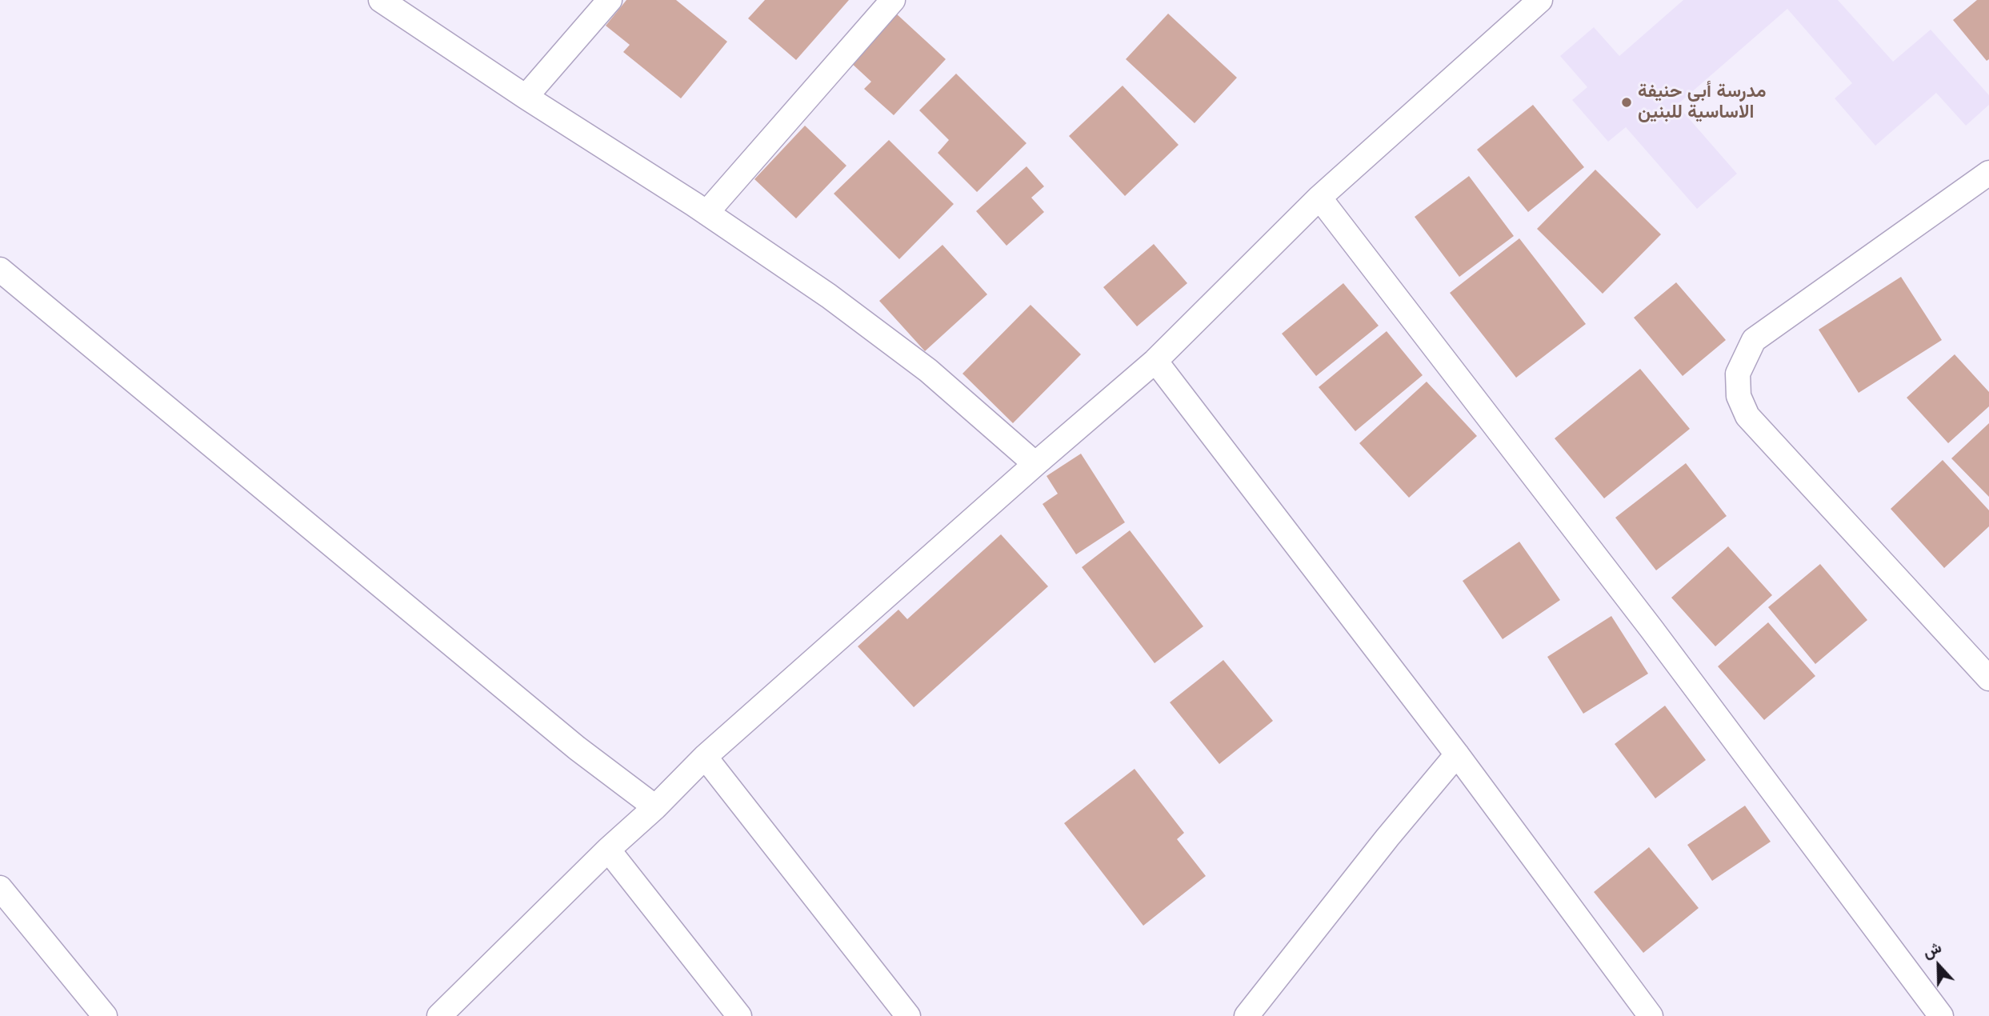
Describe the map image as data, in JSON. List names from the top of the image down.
{
  "places": ["مدرسة أبي حنيفة الاساسية للبنين"],
  "north": "top"
}
